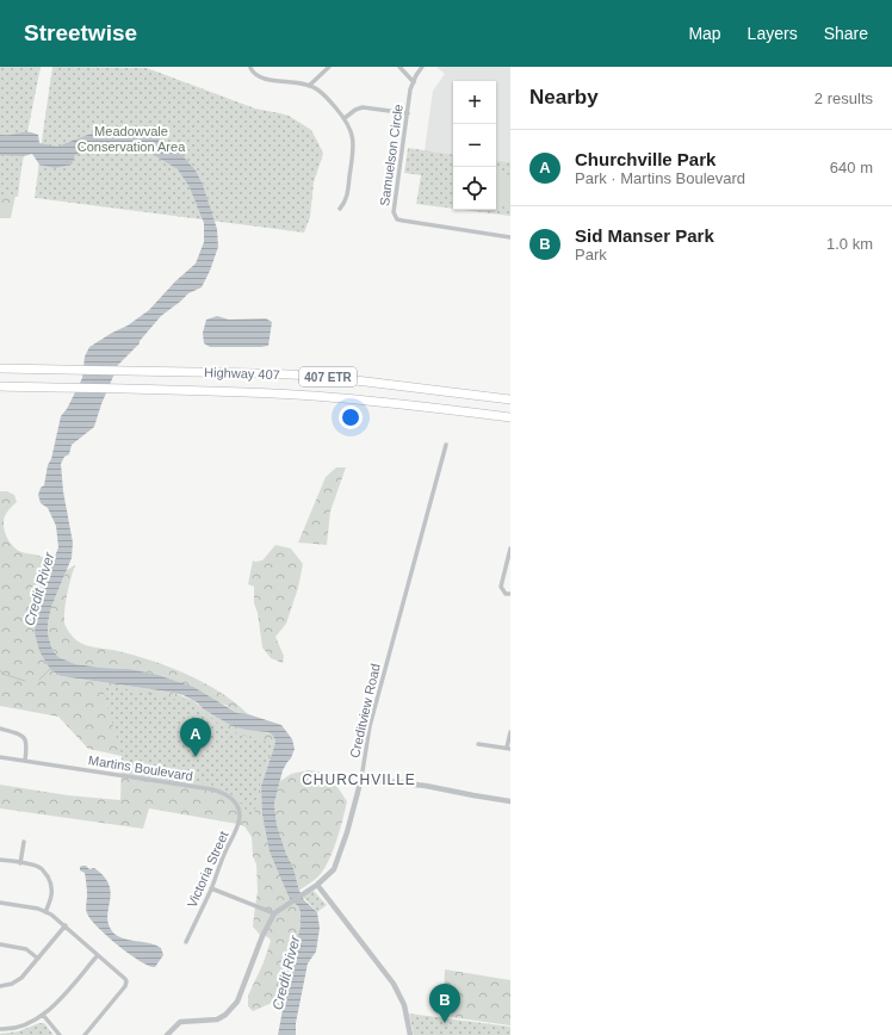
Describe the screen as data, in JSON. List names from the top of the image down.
{
  "streets": {
    "highway": ["Highway 407", "407 ETR"],
    "street": [
      "Samuelson Circle",
      "Creditview Road",
      "Martins Boulevard",
      "Victoria Street"
    ]
  },
  "crossings": [
    ["Martins Boulevard", "Victoria Street"]
  ],
  "districts": ["CHURCHVILLE"],
  "water": ["Credit River"],
  "parks": ["Meadowvale Conservation Area"],
  "page": {
    "header": "Streetwise",
    "nav": ["Map", "Layers", "Share"],
    "heading": ["Nearby", "2 results"],
    "map_buttons": ["+", "−"],
    "list": [
      {
        "mark": "A",
        "name": "Churchville Park",
        "note": "Park · Martins Boulevard",
        "value": "640 m"
      },
      {
        "mark": "B",
        "name": "Sid Manser Park",
        "note": "Park",
        "value": "1.0 km"
      }
    ],
    "pins": ["A", "B"]
  }
}
